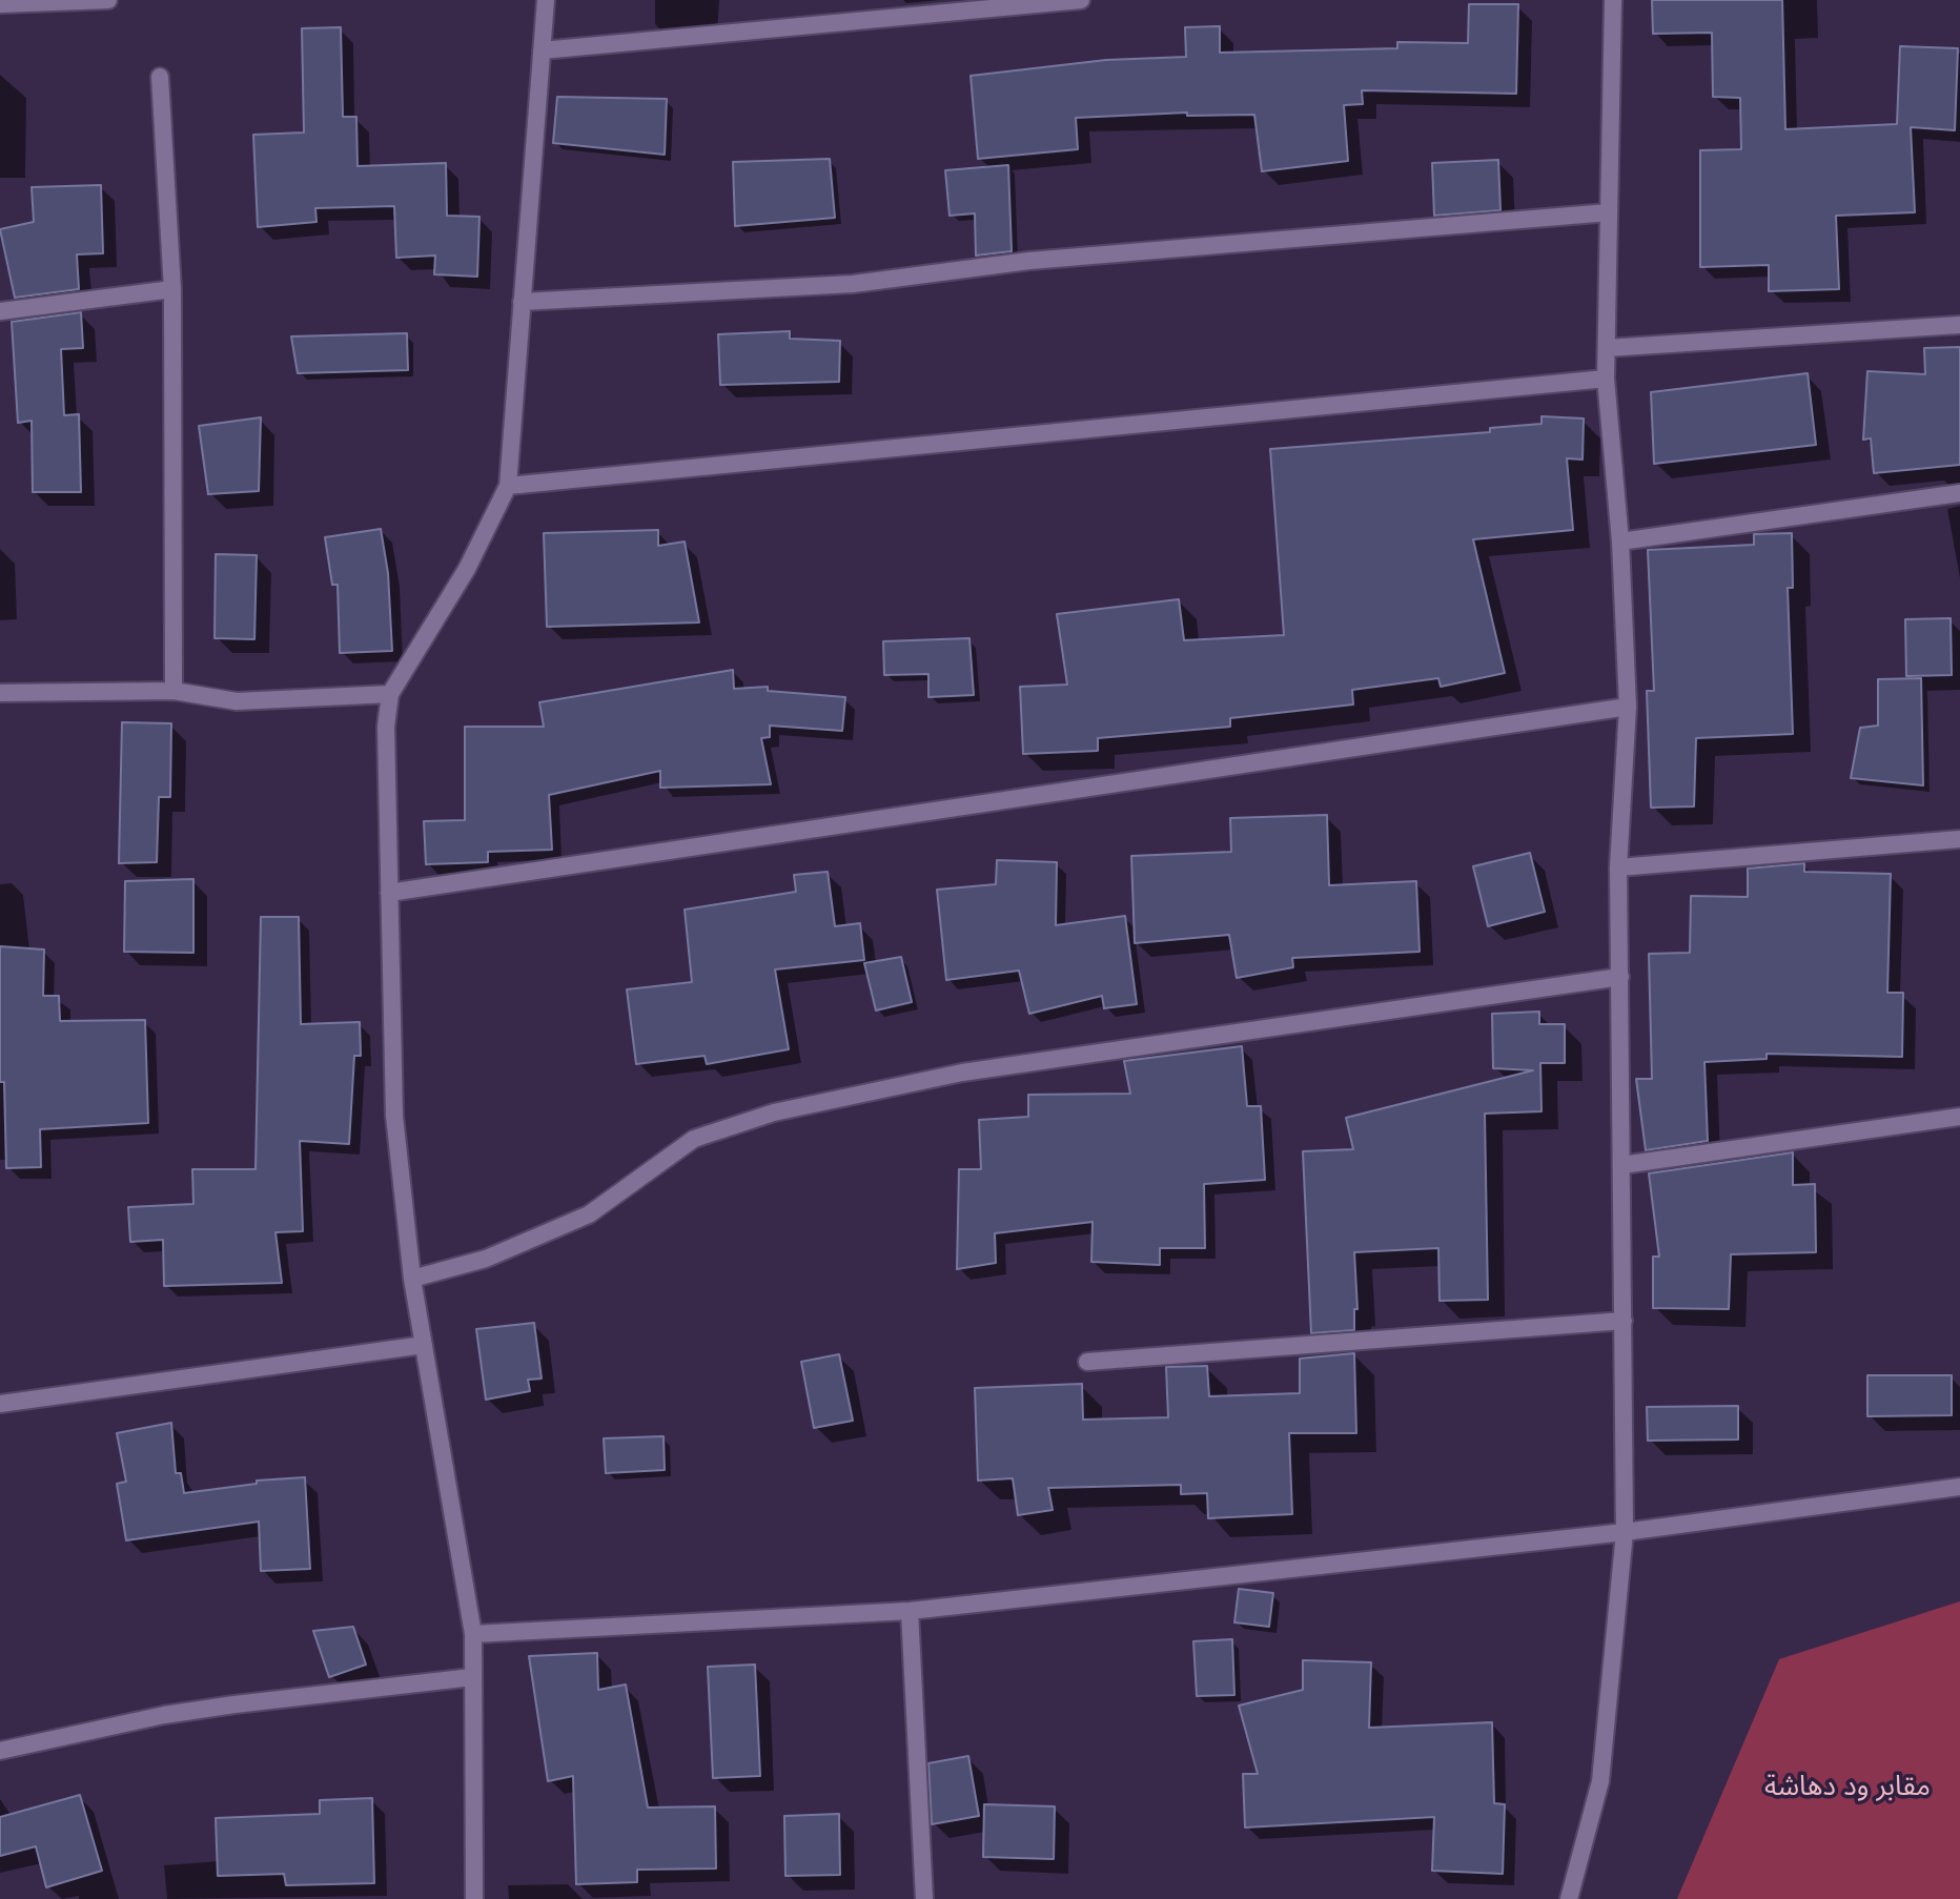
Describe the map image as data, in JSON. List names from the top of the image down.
{
  "parks": ["مقابر ود دهاشة"]
}
